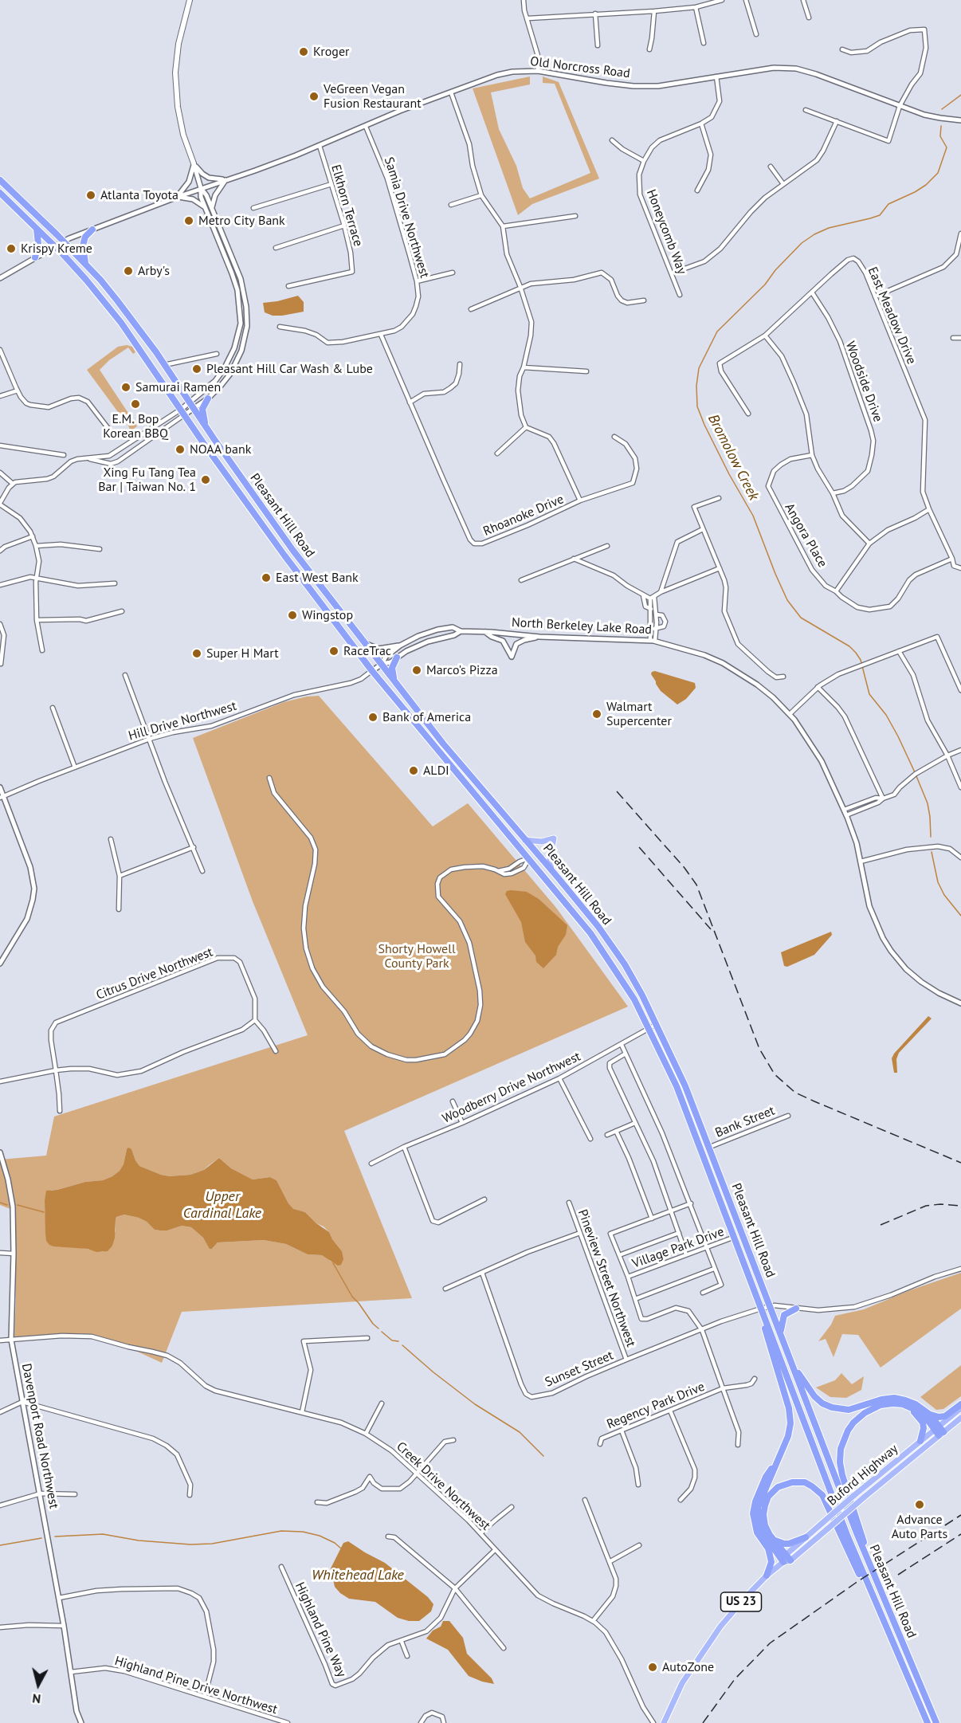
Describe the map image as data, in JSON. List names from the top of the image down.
{
  "streets": {
    "highway": ["Pleasant Hill Road"],
    "main road": ["Buford Highway", "US 23"],
    "street": [
      "Old Norcross Road",
      "Elkhorn Terrace",
      "Samia Drive Northwest",
      "Honeycomb Way",
      "East Meadow Drive",
      "Woodside Drive",
      "Rhoanoke Drive",
      "Angora Place",
      "North Berkeley Lake Road",
      "Hill Drive Northwest",
      "Citrus Drive Northwest",
      "Woodberry Drive Northwest",
      "Bank Street",
      "Village Park Drive",
      "Pineview Street Northwest",
      "Sunset Street",
      "Regency Park Drive",
      "Davenport Road Northwest",
      "Creek Drive Northwest",
      "Highland Pine Way",
      "Highland Pine Drive Northwest"
    ]
  },
  "crossings": [
    ["Old Norcross Road", "Elkhorn Terrace"],
    ["Old Norcross Road", "Samia Drive Northwest"],
    ["Samia Drive Northwest", "Rhoanoke Drive"],
    ["East Meadow Drive", "Woodside Drive"],
    ["East Meadow Drive", "Angora Place"],
    ["Pleasant Hill Road", "North Berkeley Lake Road"],
    ["Pleasant Hill Road", "Hill Drive Northwest"],
    ["Pleasant Hill Road", "Woodberry Drive Northwest"],
    ["Pleasant Hill Road", "Bank Street"],
    ["Pleasant Hill Road", "Village Park Drive"],
    ["Pleasant Hill Road", "Sunset Street"],
    ["North Berkeley Lake Road", "Hill Drive Northwest"],
    ["Pineview Street Northwest", "Sunset Street"],
    ["Sunset Street", "Regency Park Drive"],
    ["Davenport Road Northwest", "Creek Drive Northwest"],
    ["Davenport Road Northwest", "Highland Pine Drive Northwest"],
    ["Creek Drive Northwest", "Highland Pine Way"]
  ],
  "water": ["Bromolow Creek", "Upper Cardinal Lake", "Whitehead Lake"],
  "parks": ["Shorty Howell County Park"],
  "places": [
    "Kroger",
    "VeGreen Vegan Fusion Restaurant",
    "Atlanta Toyota",
    "Metro City Bank",
    "Krispy Kreme",
    "Arby's",
    "Pleasant Hill Car Wash & Lube",
    "Samurai Ramen",
    "E.M. Bop Korean BBQ",
    "NOAA bank",
    "Xing Fu Tang Tea Bar | Taiwan No. 1",
    "East West Bank",
    "Wingstop",
    "RaceTrac",
    "Super H Mart",
    "Marco's Pizza",
    "Walmart Supercenter",
    "Bank of America",
    "ALDI",
    "Advance Auto Parts",
    "AutoZone"
  ],
  "north": "bottom"
}
